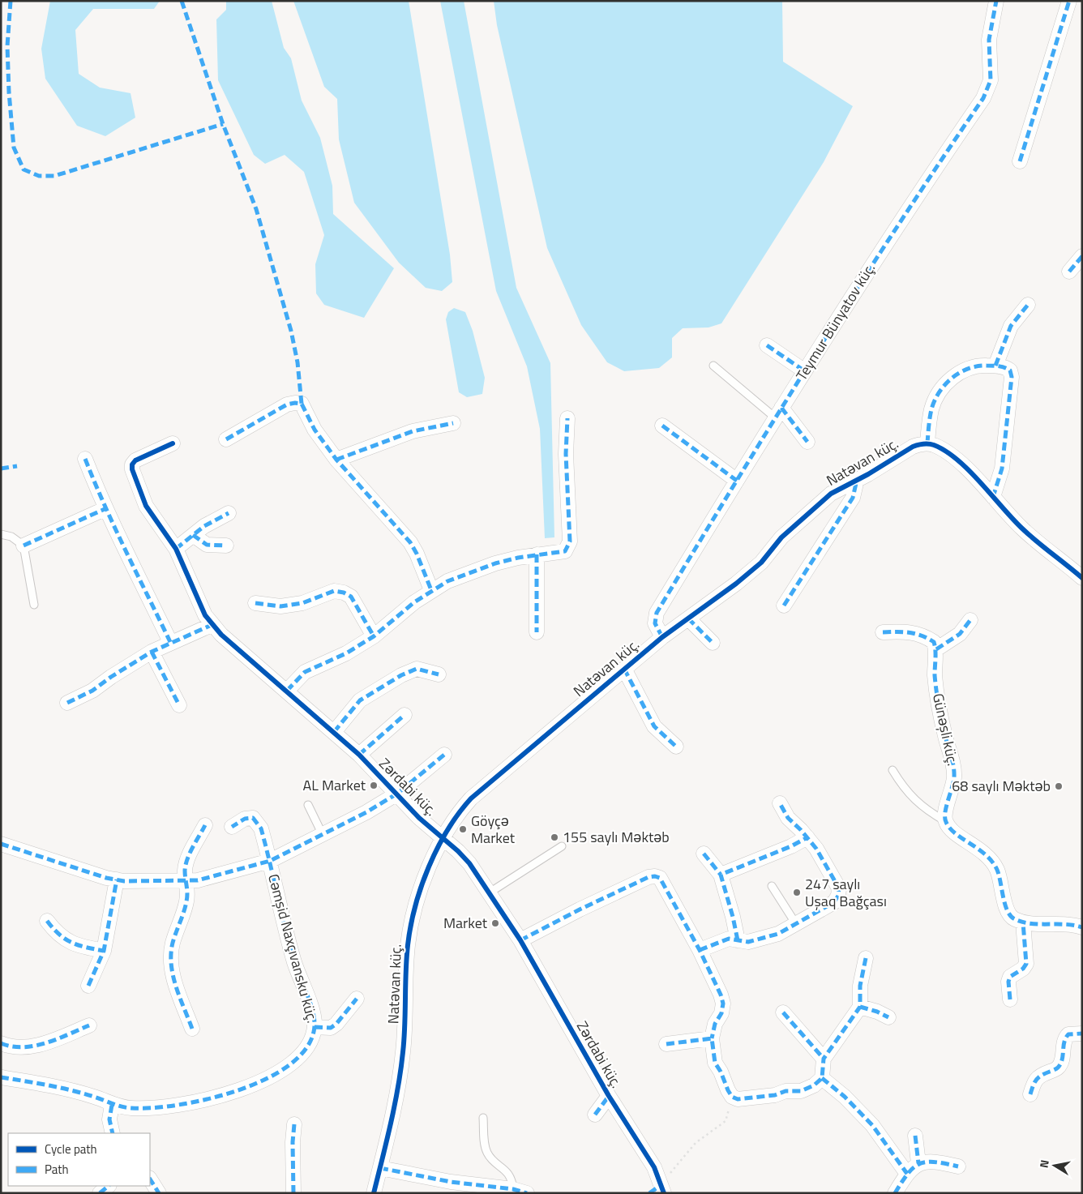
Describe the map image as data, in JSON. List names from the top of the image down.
{
  "streets": {
    "street": [
      "Teymur Bünyatov küç.",
      "Natəvan küç.",
      "Günəşli küç.",
      "Zərdabi küç.",
      "Cəmşid Naxçıvansku küç."
    ]
  },
  "crossings": [
    ["Teymur Bünyatov küç.", "Natəvan küç."],
    ["Natəvan küç.", "Zərdabi küç."]
  ],
  "places": [
    "AL Market",
    "68 saylı Məktəb",
    "Göyçə Market",
    "155 saylı Məktəb",
    "247 saylı Uşaq Bağçası",
    "Market"
  ],
  "legend": ["Cycle path", "Path"],
  "north": "left"
}
